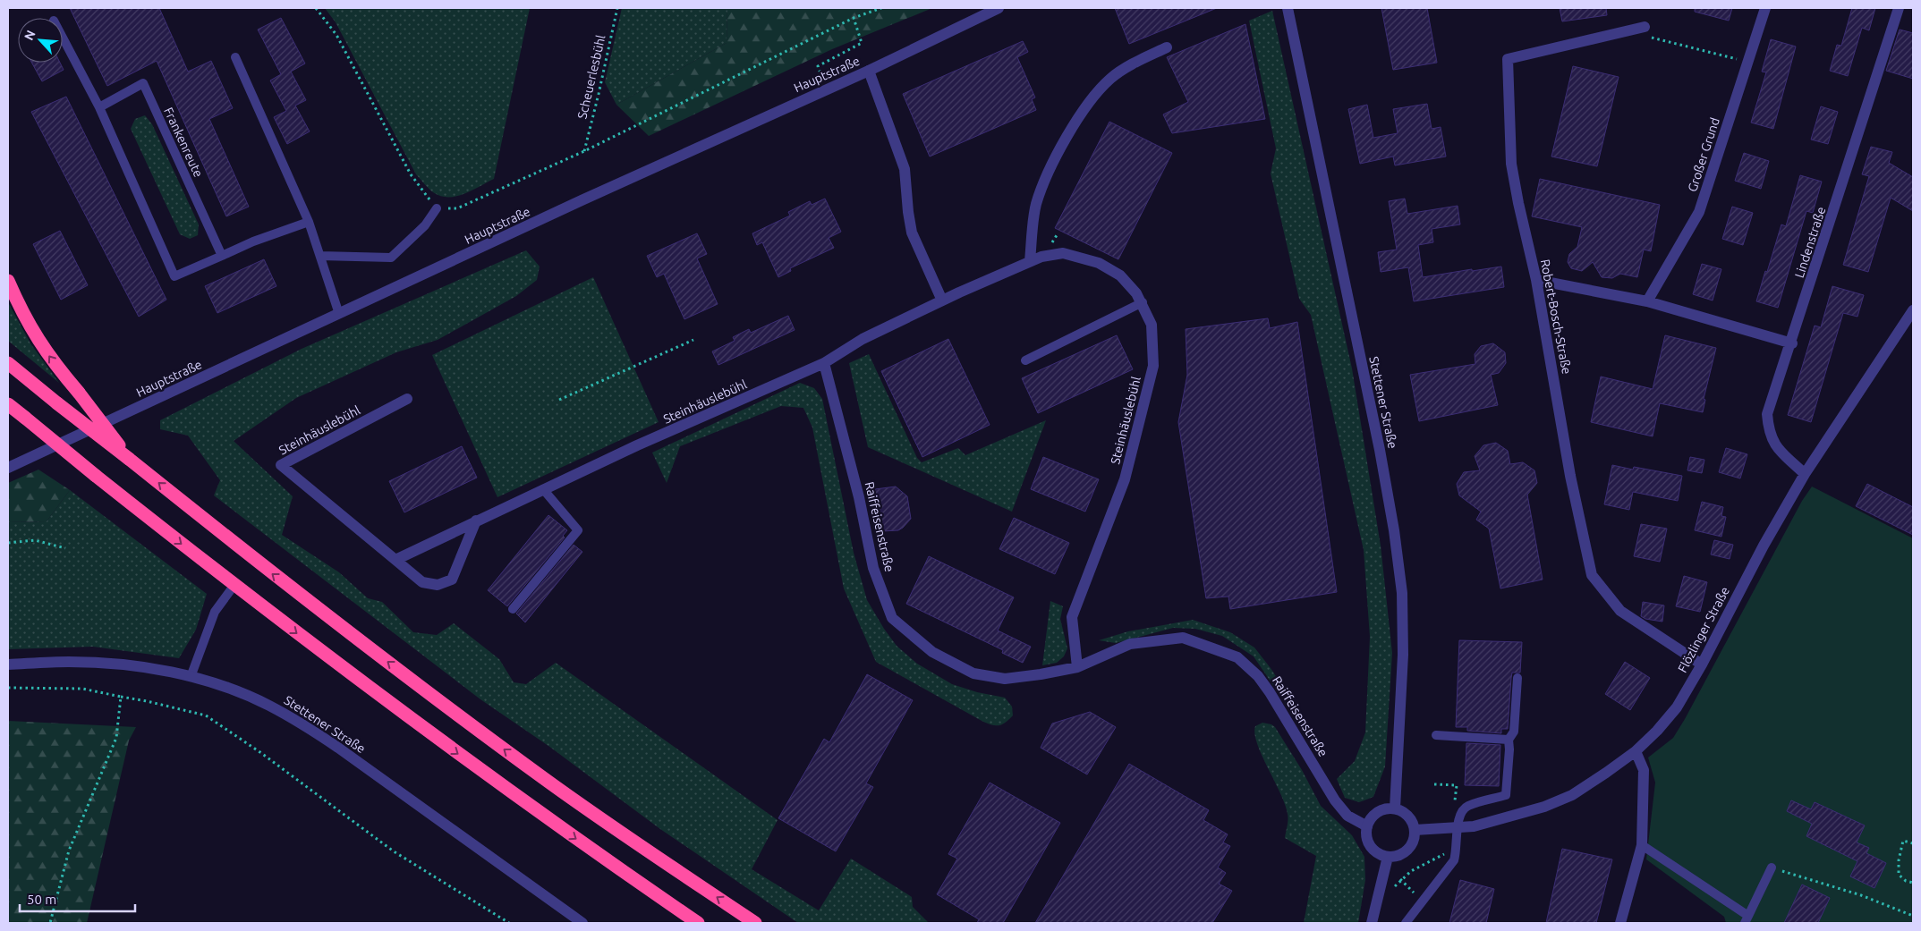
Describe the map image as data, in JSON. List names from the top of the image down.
{
  "streets": {
    "street": [
      "Hauptstraße",
      "Großer Grund",
      "Lindenstraße",
      "Robert-Bosch-Straße",
      "Steinhäuslebühl",
      "Stettener Straße",
      "Raiffeisenstraße",
      "Flözlinger Straße"
    ],
    "lane": ["Frankenreute"],
    "path": ["Scheuerlesbühl"]
  },
  "crossings": [
    ["Lindenstraße", "Flözlinger Straße"],
    ["Robert-Bosch-Straße", "Flözlinger Straße"],
    ["Steinhäuslebühl", "Raiffeisenstraße"],
    ["Stettener Straße", "Raiffeisenstraße"],
    ["Stettener Straße", "Flözlinger Straße"],
    ["Raiffeisenstraße", "Flözlinger Straße"]
  ],
  "scale_bar": "50 m",
  "north": "top left"
}
